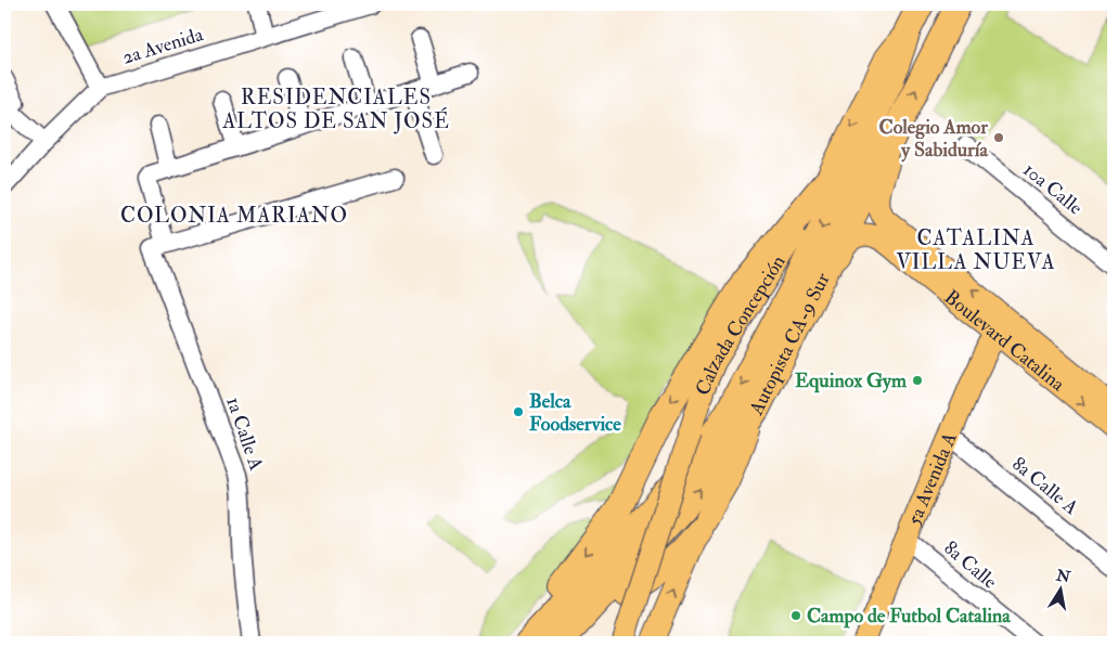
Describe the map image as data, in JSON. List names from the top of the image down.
{
  "streets": {
    "highway": ["Autopista CA-9 Sur"],
    "main road": ["Calzada Concepción", "Boulevard Catalina", "5a Avenida A"],
    "street": [
      "2a Avenida",
      "10a Calle",
      "1a Calle A",
      "8a Calle A",
      "8a Calle"
    ]
  },
  "crossings": [
    ["Calzada Concepción", "Autopista CA-9 Sur"],
    ["Boulevard Catalina", "Autopista CA-9 Sur"],
    ["Boulevard Catalina", "5a Avenida A"],
    ["5a Avenida A", "8a Calle A"],
    ["5a Avenida A", "8a Calle"]
  ],
  "districts": ["RESIDENCIALES ALTOS DE SAN JOSÉ", "COLONIA MARIANO", "CATALINA VILLA NUEVA"],
  "places": [
    "Colegio Amor y Sabiduría",
    "Equinox Gym",
    "Belca Foodservice",
    "Campo de Futbol Catalina"
  ],
  "north": "top"
}
